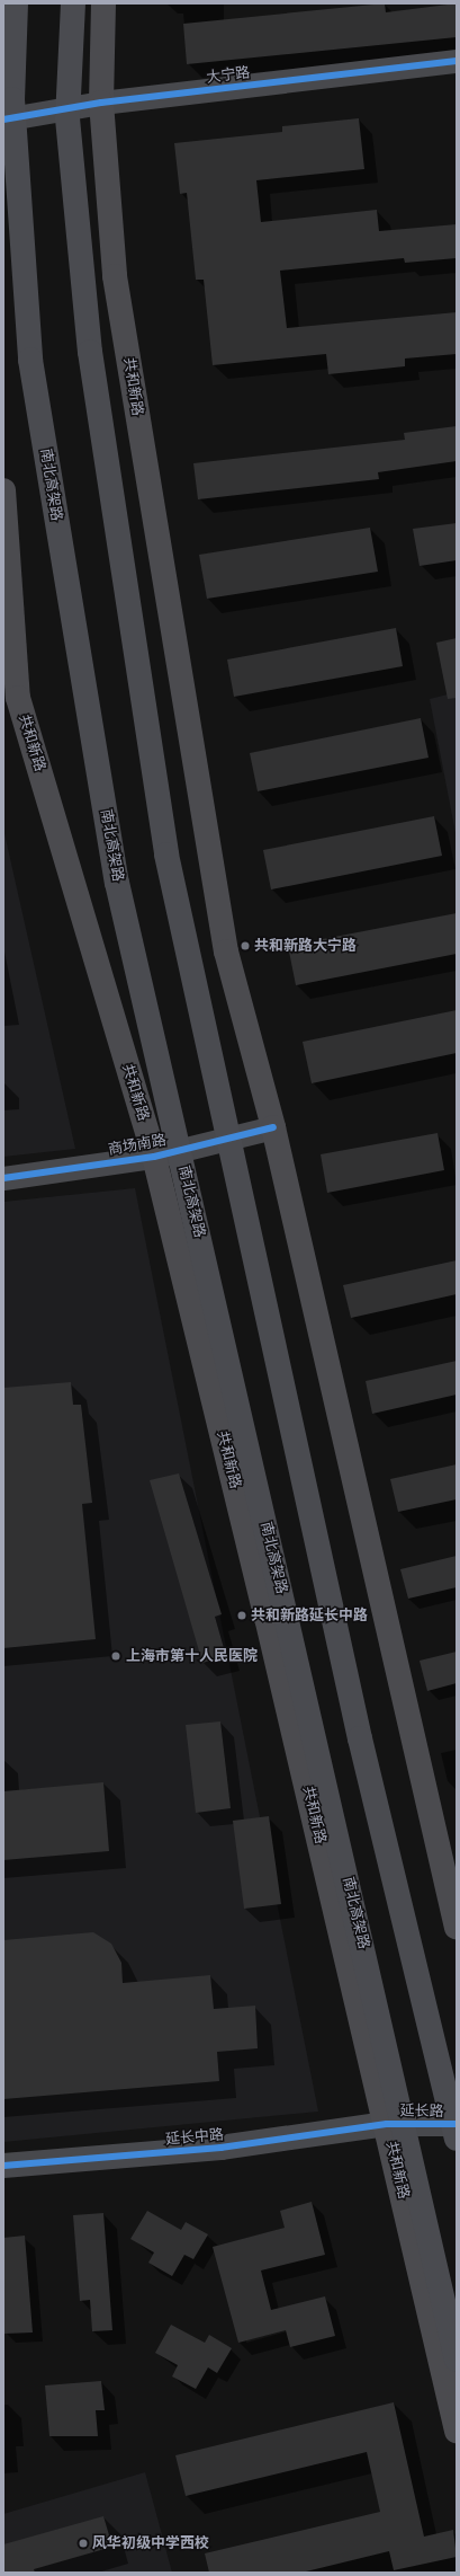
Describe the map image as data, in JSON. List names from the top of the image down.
{
  "streets": {
    "highway": ["南北高架路"],
    "main road": ["共和新路"],
    "street": [
      "大宁路",
      "商场南路",
      "延长路",
      "延长中路"
    ]
  },
  "crossings": [
    ["大宁路", "共和新路"],
    ["共和新路", "商场南路"],
    ["共和新路", "延长路"],
    ["共和新路", "延长中路"],
    ["延长路", "延长中路"]
  ],
  "places": [
    "共和新路大宁路",
    "共和新路延长中路",
    "上海市第十人民医院",
    "风华初级中学西校"
  ]
}
